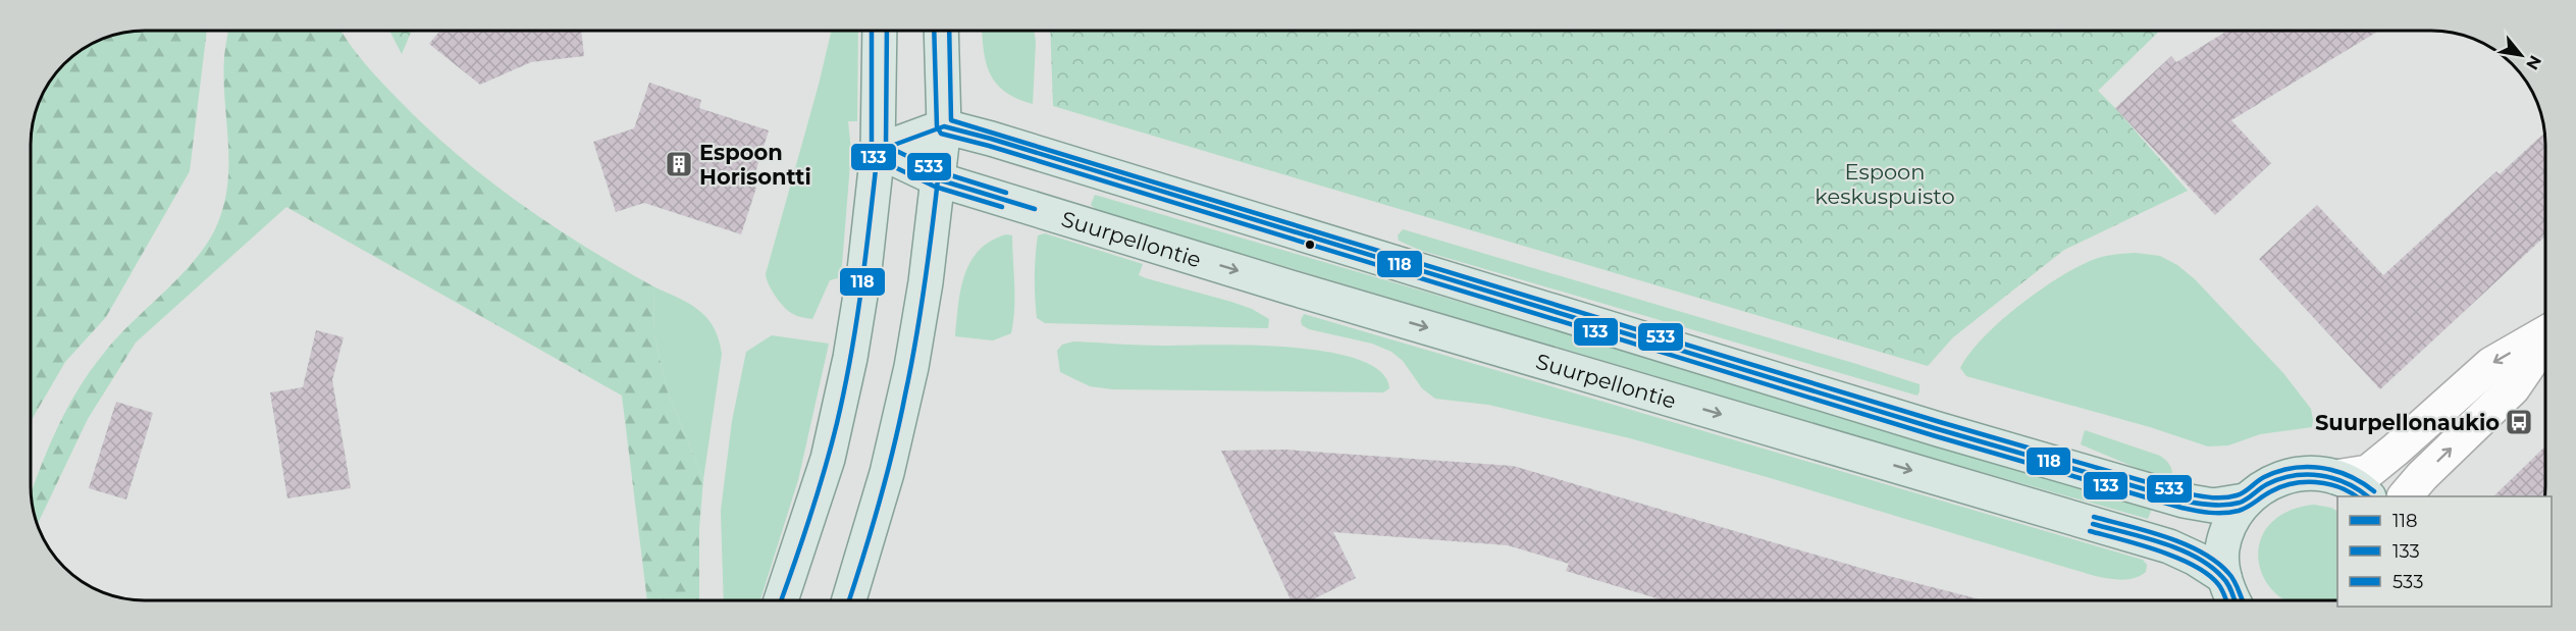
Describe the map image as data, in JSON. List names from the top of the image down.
{
  "streets": {
    "main road": ["Suurpellontie"]
  },
  "parks": ["Espoon keskuspuisto"],
  "places": {
    "building": ["Espoon Horisontti"],
    "bus stop": ["Suurpellonaukio"]
  },
  "lines": ["transit line 133", "transit line 533", "transit line 118"],
  "legend": ["118", "133", "533"],
  "north": "bottom right"
}
